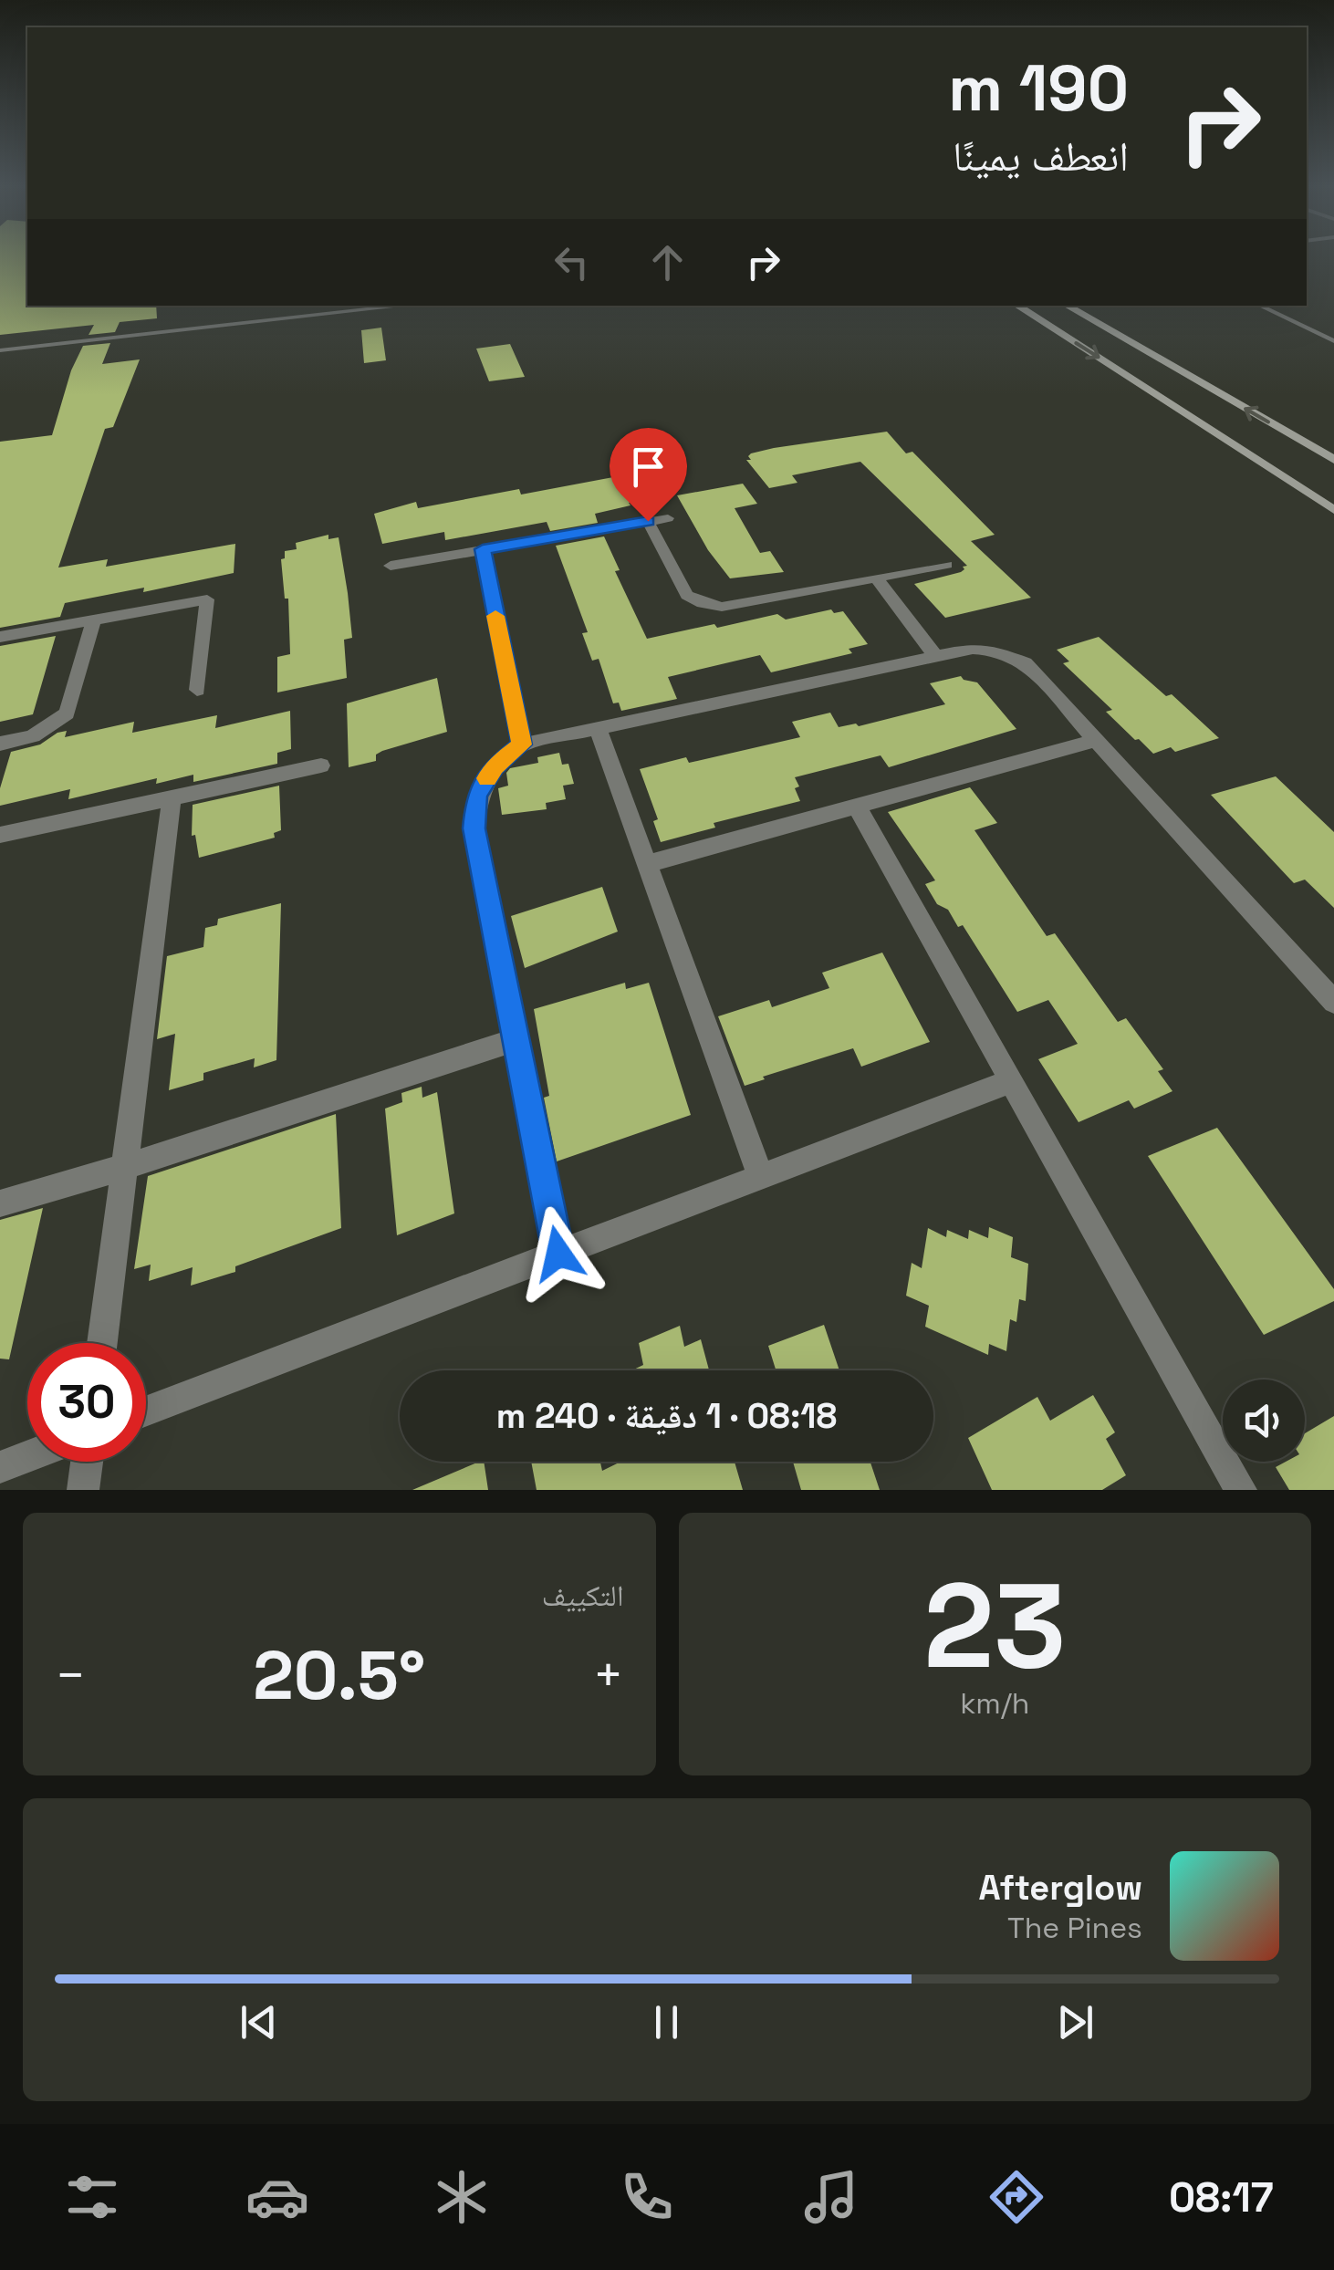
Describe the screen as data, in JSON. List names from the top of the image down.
{
  "page": {
    "turn": ["190 m", "انعطف يمينًا"],
    "limit": "30",
    "trip": "08:18 · 1 دقيقة · 240 m",
    "tile": [
      ["23", "km/h"],
      "التكييف"
    ],
    "heat": ["−", "20.5°", "+"],
    "song": ["Afterglow", "The Pines"],
    "tabs": "08:17"
  }
}
